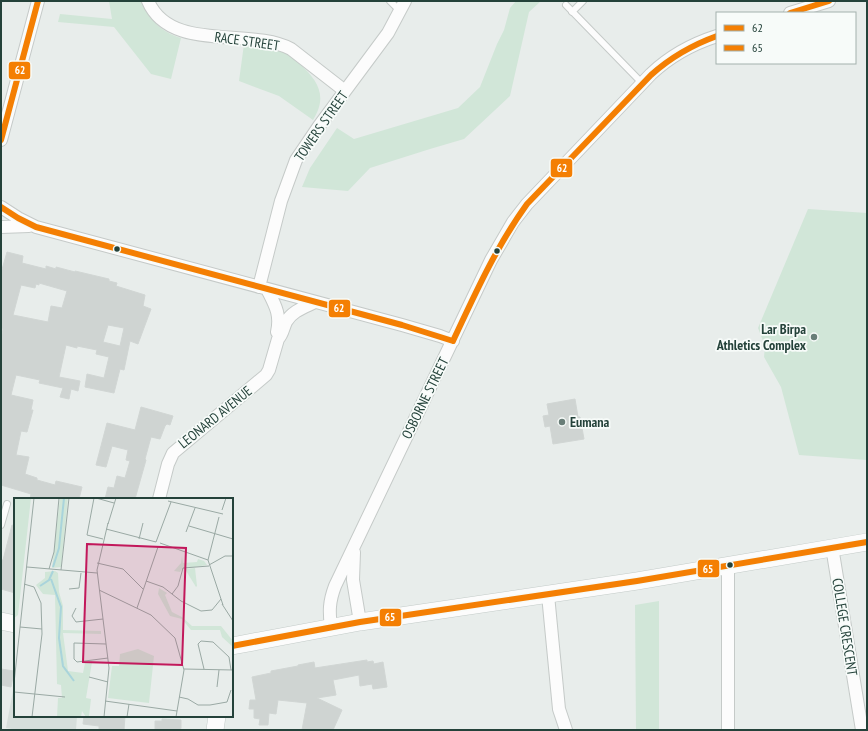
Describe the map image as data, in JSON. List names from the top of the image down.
{
  "streets": {
    "street": [
      "RACE STREET",
      "TOWERS STREET",
      "OSBORNE STREET",
      "LEONARD AVENUE",
      "COLLEGE CRESCENT"
    ]
  },
  "crossings": [
    ["RACE STREET", "TOWERS STREET"],
    ["TOWERS STREET", "LEONARD AVENUE"]
  ],
  "places": ["Lar Birpa Athletics Complex", "Eumana"],
  "lines": ["transit line 62", "transit line 65"],
  "legend": ["62", "65"]
}
